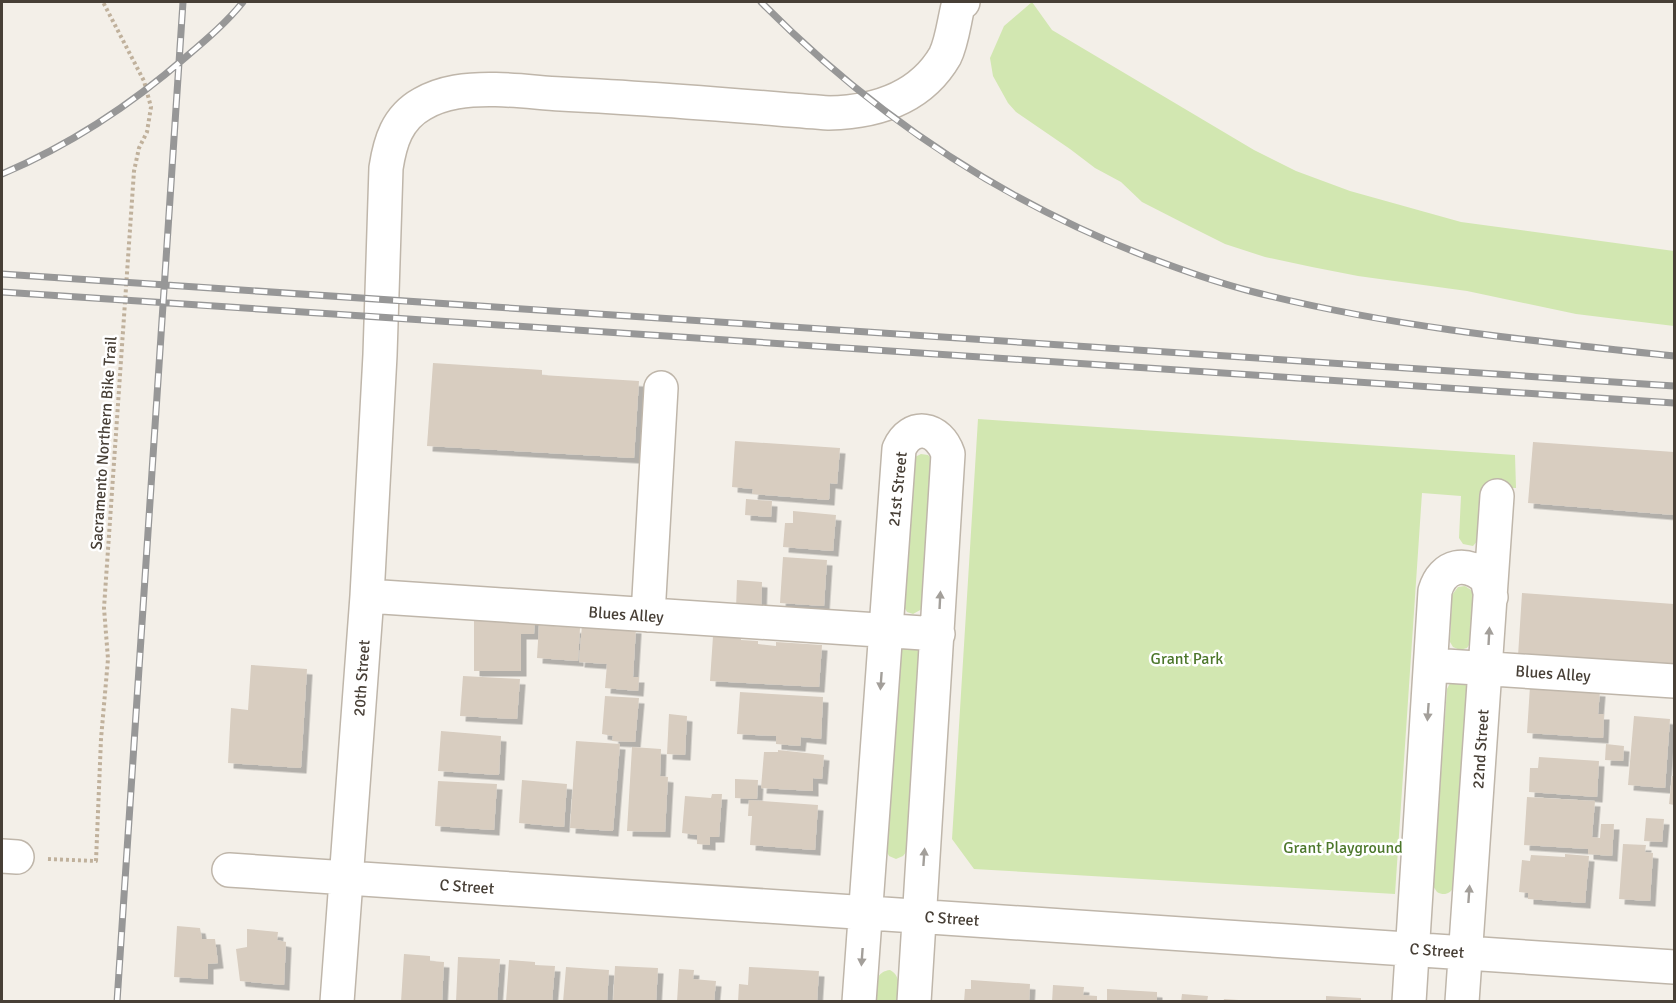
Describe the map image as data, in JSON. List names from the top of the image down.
{
  "streets": {
    "street": [
      "21st Street",
      "Blues Alley",
      "20th Street",
      "22nd Street",
      "C Street"
    ],
    "path": ["Sacramento Northern Bike Trail"]
  },
  "crossings": [
    ["21st Street", "Blues Alley"],
    ["21st Street", "C Street"],
    ["Blues Alley", "20th Street"],
    ["Blues Alley", "22nd Street"],
    ["20th Street", "C Street"],
    ["22nd Street", "C Street"]
  ],
  "parks": ["Grant Park", "Grant Playground"]
}
